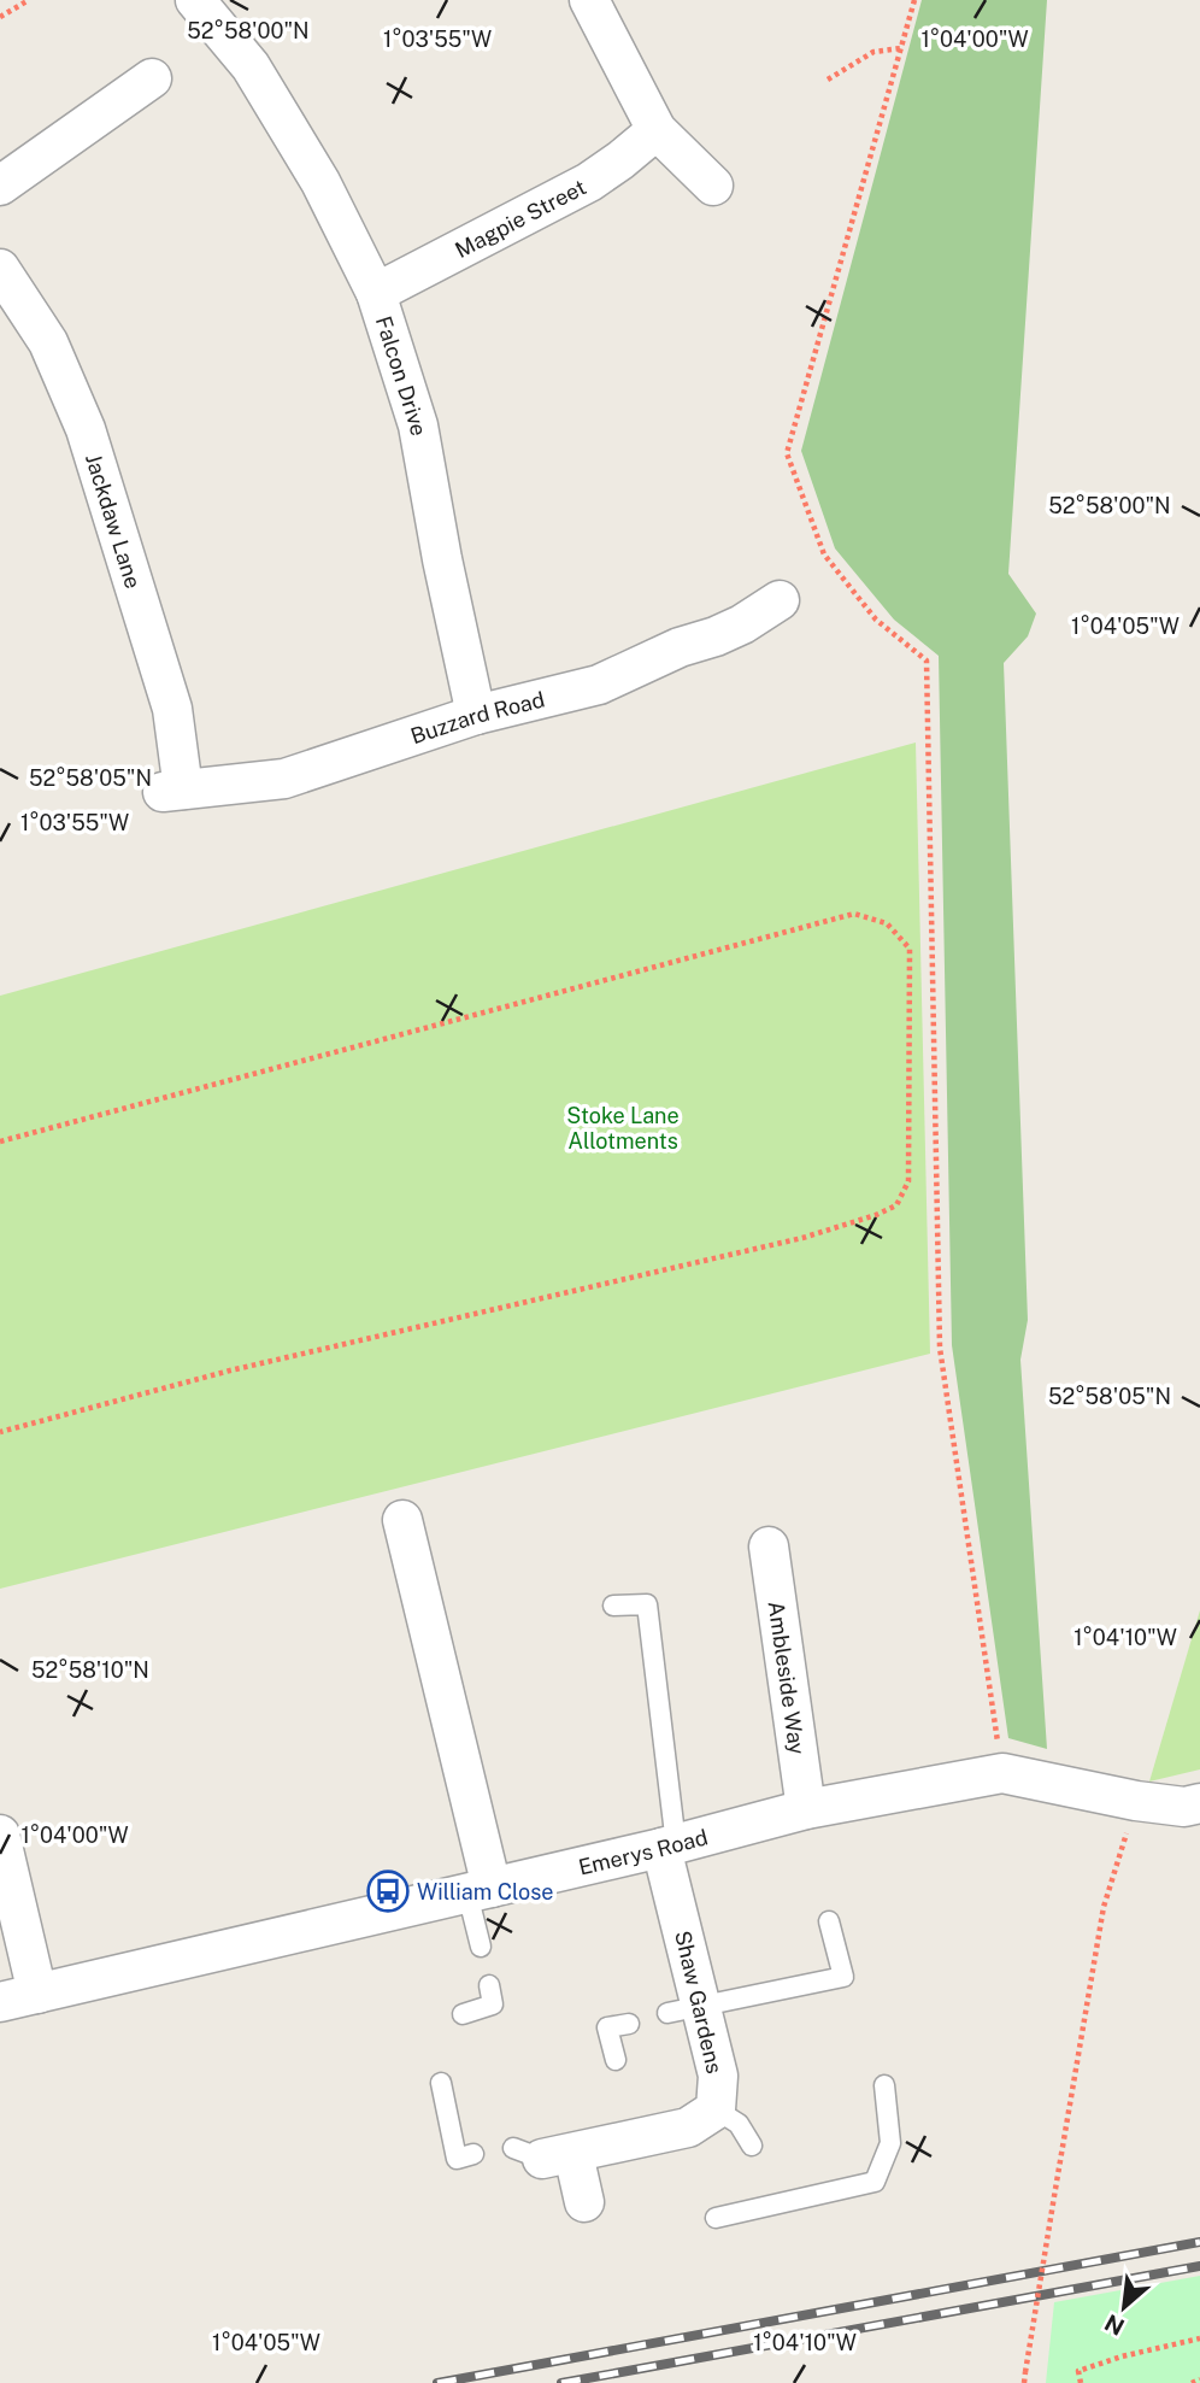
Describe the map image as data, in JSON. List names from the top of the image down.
{
  "streets": {
    "street": [
      "Magpie Street",
      "Falcon Drive",
      "Jackdaw Lane",
      "Buzzard Road",
      "Ambleside Way",
      "Emerys Road",
      "Shaw Gardens"
    ]
  },
  "crossings": [
    ["Magpie Street", "Falcon Drive"],
    ["Falcon Drive", "Buzzard Road"],
    ["Jackdaw Lane", "Buzzard Road"],
    ["Ambleside Way", "Emerys Road"],
    ["Emerys Road", "Shaw Gardens"]
  ],
  "parks": ["Stoke Lane Allotments"],
  "places": {
    "bus stop": ["William Close"]
  },
  "north": "bottom left",
  "coordinates": [
    "52°58'00\"N",
    "1°03'55\"W",
    "1°04'00\"W",
    "1°04'05\"W",
    "52°58'05\"N",
    "1°04'10\"W",
    "52°58'10\"N"
  ]
}
